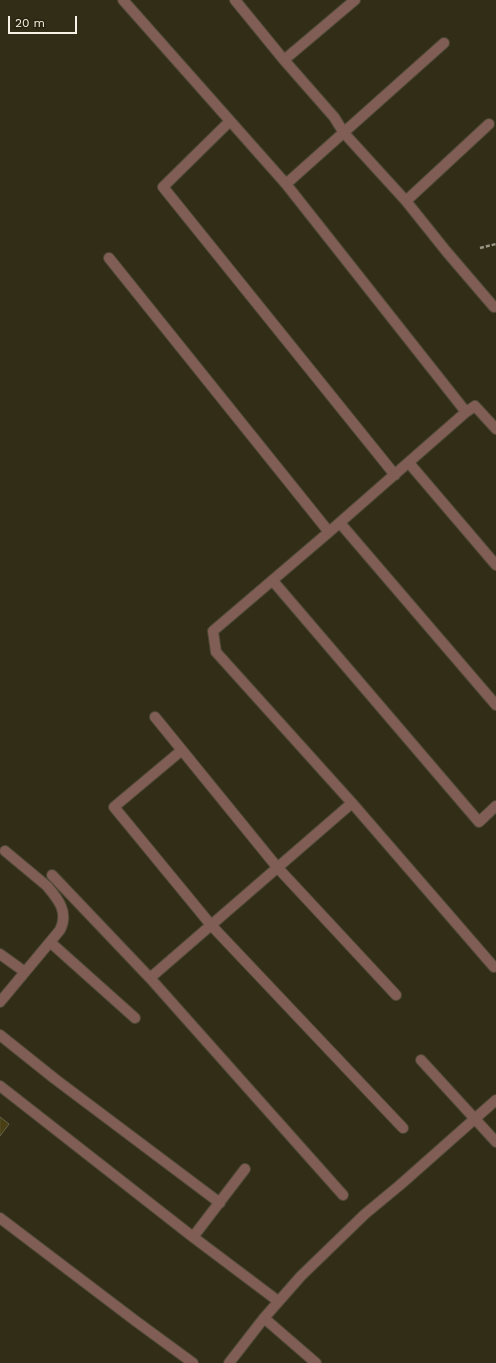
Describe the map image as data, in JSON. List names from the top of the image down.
{
  "scale_bar": "20 m"
}
